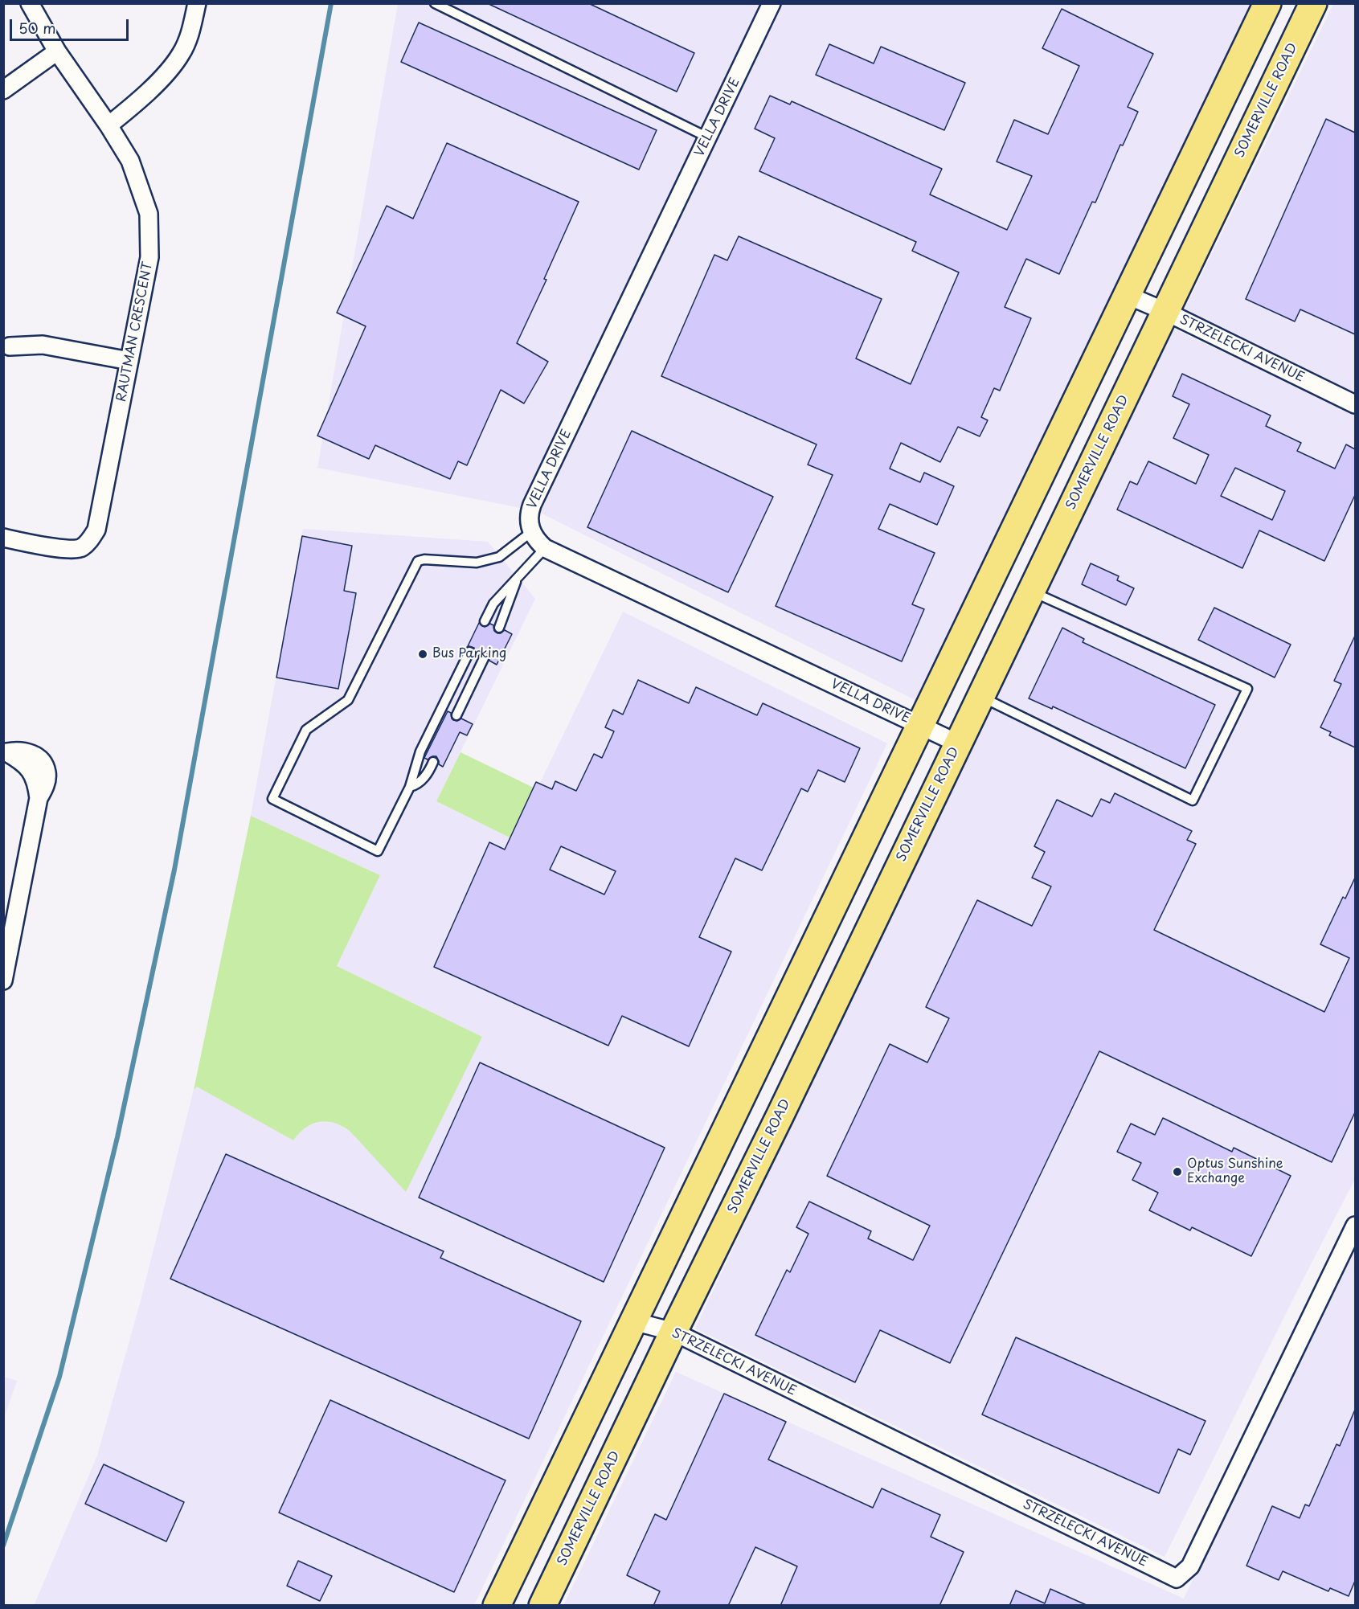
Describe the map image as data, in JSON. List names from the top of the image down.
{
  "streets": {
    "main road": ["SOMERVILLE ROAD"],
    "street": ["VELLA DRIVE", "RAUTMAN CRESCENT", "STRZELECKI AVENUE"]
  },
  "crossings": [
    ["SOMERVILLE ROAD", "VELLA DRIVE"],
    ["SOMERVILLE ROAD", "STRZELECKI AVENUE"]
  ],
  "places": ["Bus Parking", "Optus Sunshine Exchange"],
  "scale_bar": "50 m"
}
